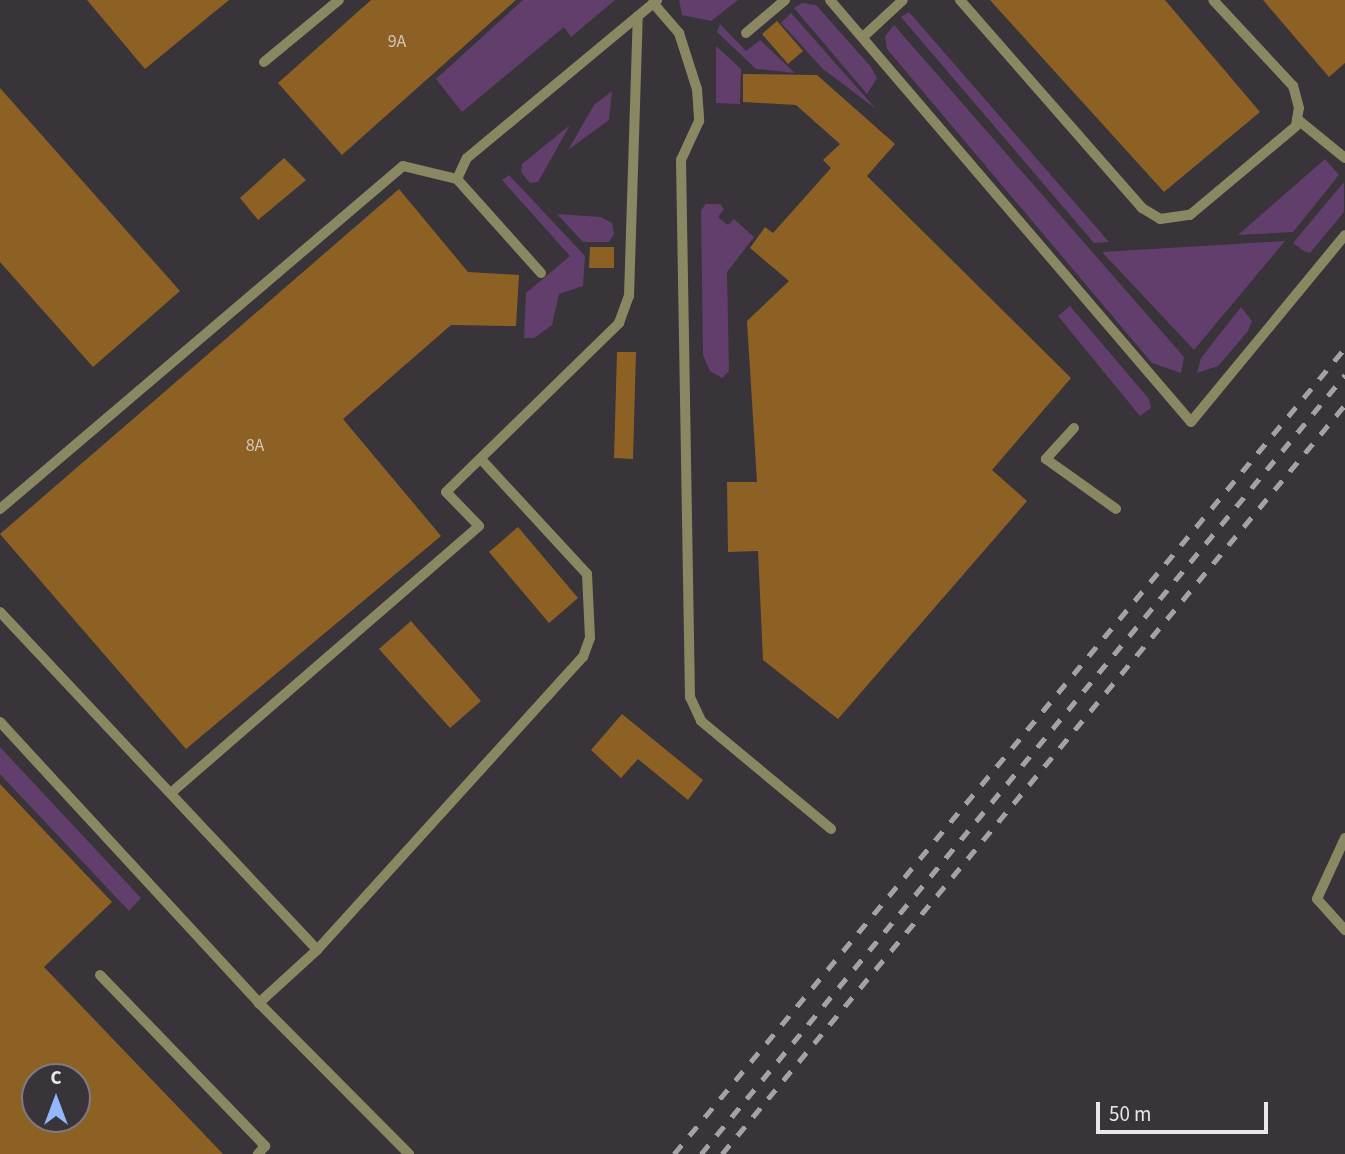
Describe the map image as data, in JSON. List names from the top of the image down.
{
  "house_numbers": ["9А", "8А"],
  "scale_bar": "50 m",
  "north": "top"
}
